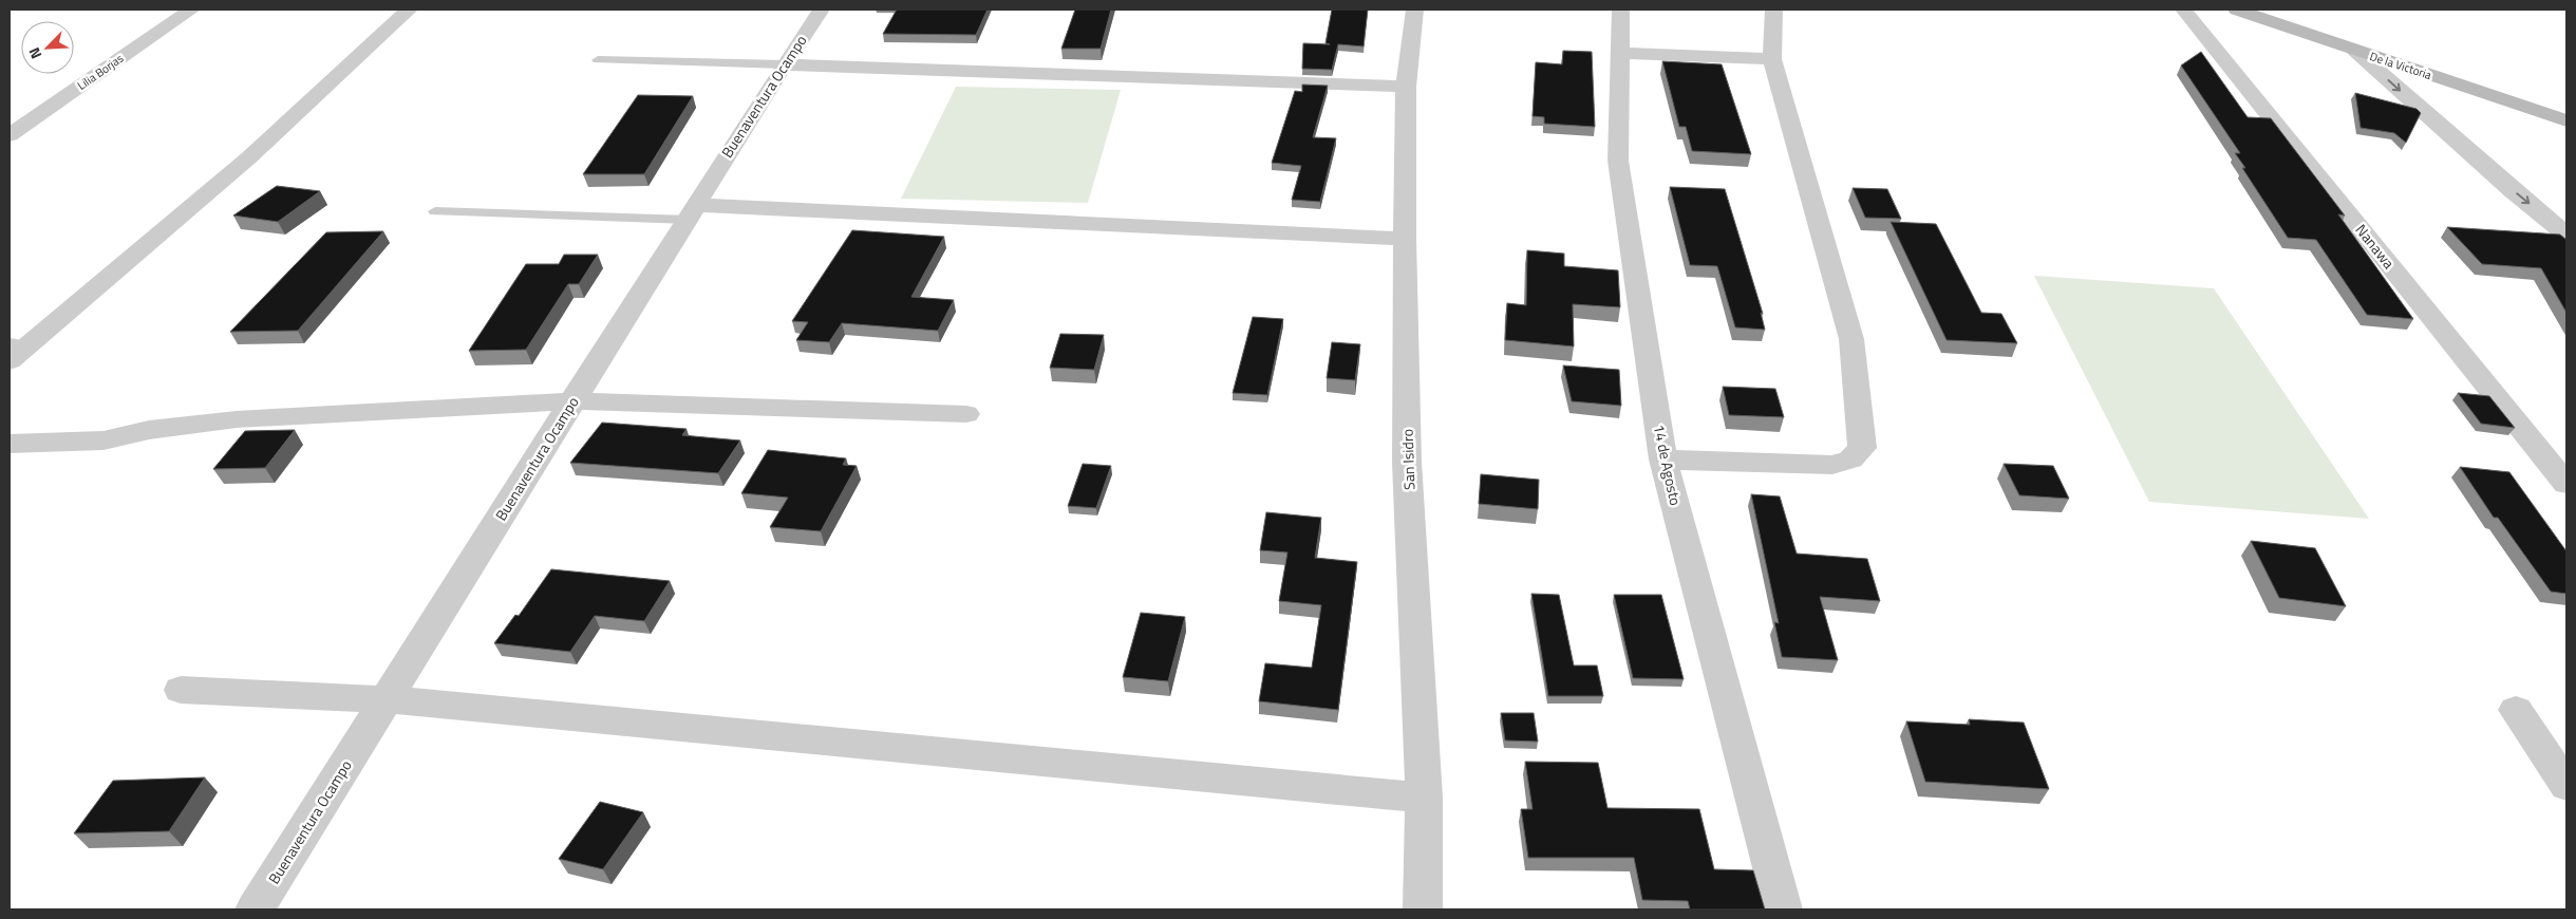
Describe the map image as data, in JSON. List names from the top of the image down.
{
  "streets": {
    "main road": ["De la Victoria"],
    "street": [
      "Lilia Borjas",
      "Buenaventura Ocampo",
      "Nanawa",
      "San Isidro",
      "14 de Agosto"
    ]
  },
  "north": "bottom left"
}
